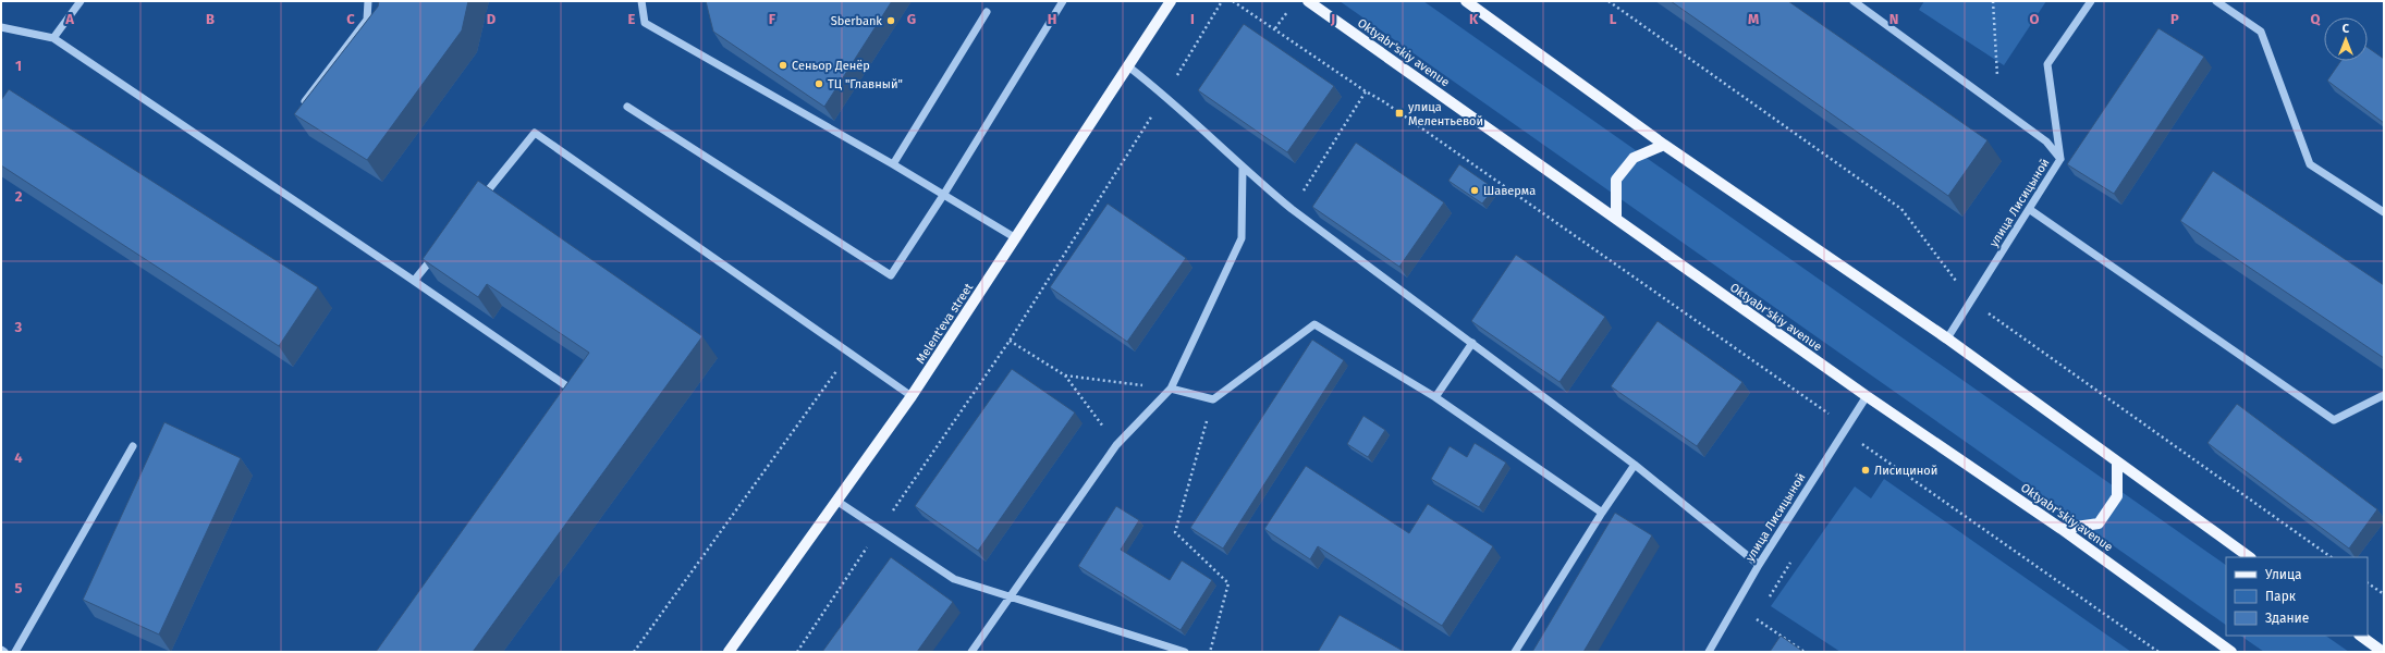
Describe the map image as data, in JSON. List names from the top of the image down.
{
  "streets": {
    "main road": ["Oktyabr'skiy avenue", "Melent'eva street"],
    "street": ["улица Лисицыной"]
  },
  "crossings": [
    ["Oktyabr'skiy avenue", "улица Лисицыной"]
  ],
  "places": {
    "other": [
      "Sberbank",
      "Сеньор Денёр",
      "ТЦ \"Главный\"",
      "Шаверма",
      "Лисициной"
    ],
    "transit": ["улица Мелентьевой"]
  },
  "legend": ["Улица", "Парк", "Здание"],
  "north": "top",
  "grid": {
    "columns": [
      "A",
      "B",
      "C",
      "D",
      "E",
      "F",
      "G",
      "H",
      "I",
      "J",
      "K",
      "L",
      "M",
      "N",
      "O",
      "P",
      "Q"
    ],
    "rows": [
      "1",
      "2",
      "3",
      "4",
      "5"
    ]
  }
}
